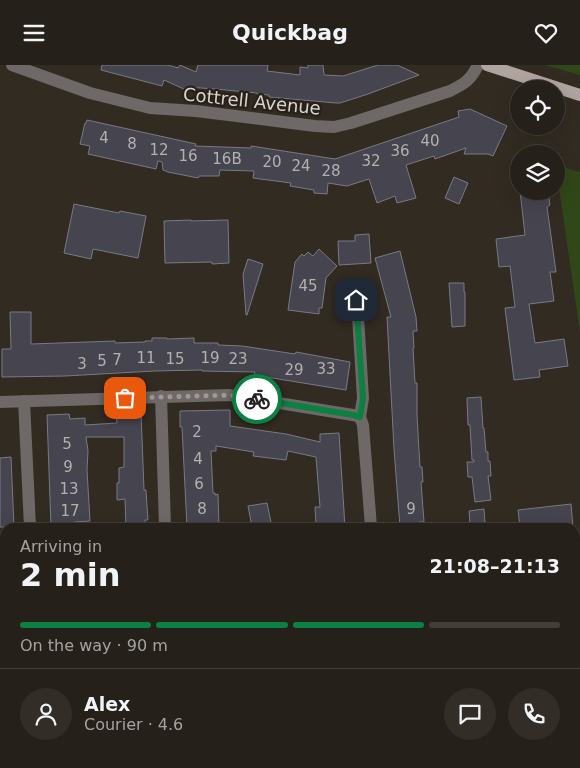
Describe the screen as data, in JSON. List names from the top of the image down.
{
  "streets": {
    "street": ["Cottrell Avenue"]
  },
  "house_numbers": [
    "4",
    "40",
    "8",
    "12",
    "36",
    "16",
    "16B",
    "32",
    "20",
    "24",
    "28",
    "45",
    "11",
    "19",
    "15",
    "23",
    "7",
    "5",
    "3",
    "33",
    "29",
    "2",
    "5",
    "4",
    "9",
    "6",
    "13",
    "8",
    "9",
    "17"
  ],
  "page": {
    "header": "Quickbag",
    "heading": ["2 min", "Arriving in", "21:08–21:13"],
    "panel": ["Alex", "Courier · 4.6"],
    "bar": "On the way · 90 m"
  }
}
